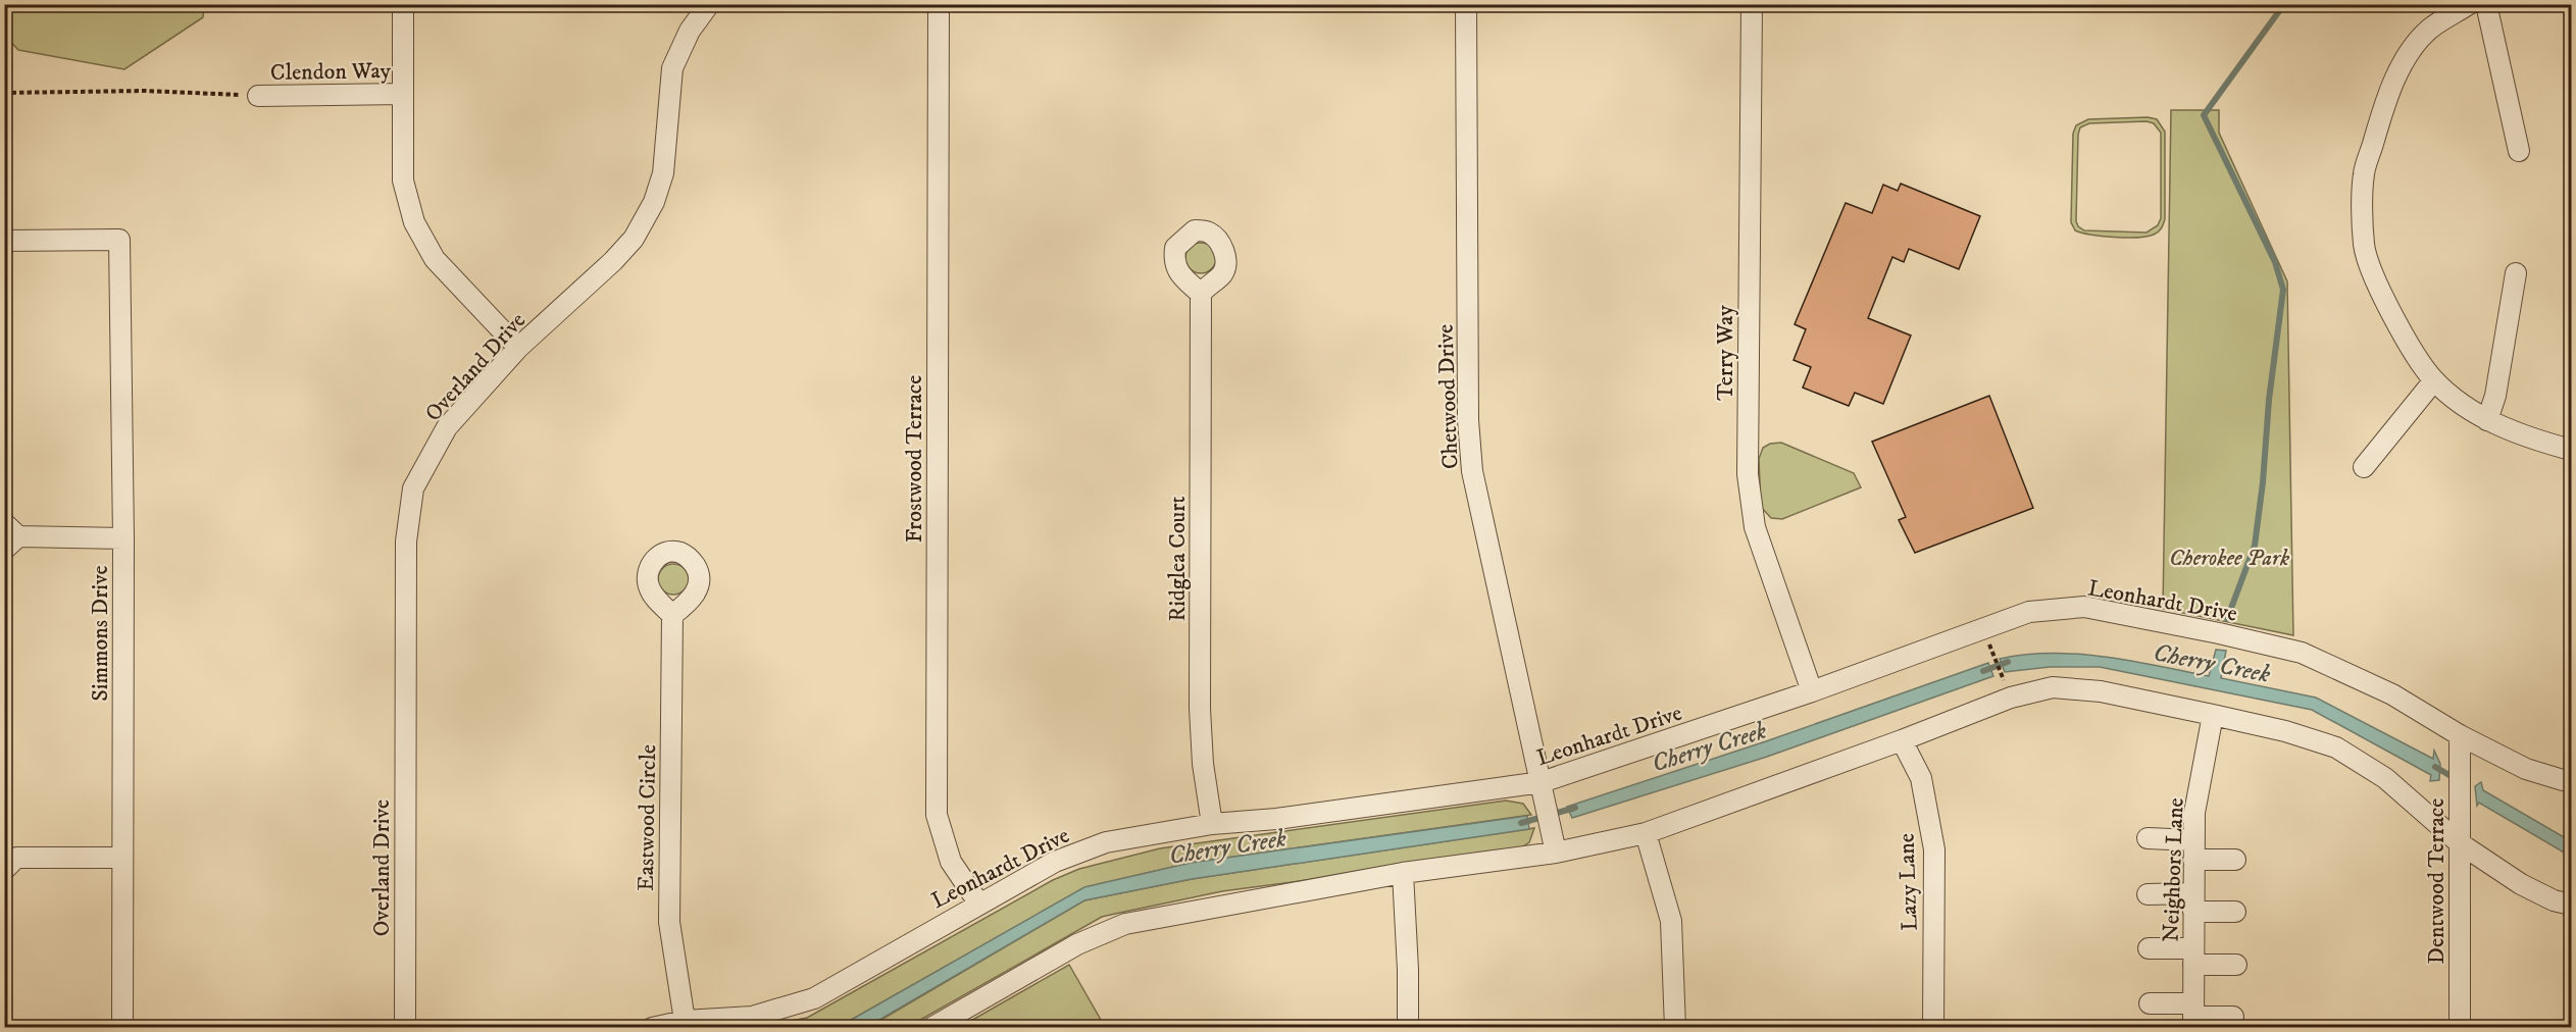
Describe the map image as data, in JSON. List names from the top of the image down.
{
  "streets": {
    "street": [
      "Clendon Way",
      "Terry Way",
      "Overland Drive",
      "Chetwood Drive",
      "Frostwood Terrace",
      "Ridglea Court",
      "Leonhardt Drive",
      "Simmons Drive",
      "Eastwood Circle",
      "Neighbors Lane",
      "Dentwood Terrace",
      "Lazy Lane"
    ]
  },
  "crossings": [
    ["Terry Way", "Leonhardt Drive"],
    ["Chetwood Drive", "Leonhardt Drive"],
    ["Frostwood Terrace", "Leonhardt Drive"],
    ["Ridglea Court", "Leonhardt Drive"],
    ["Leonhardt Drive", "Eastwood Circle"],
    ["Leonhardt Drive", "Dentwood Terrace"]
  ],
  "water": ["Cherry Creek"],
  "parks": ["Cherokee Park"]
}
